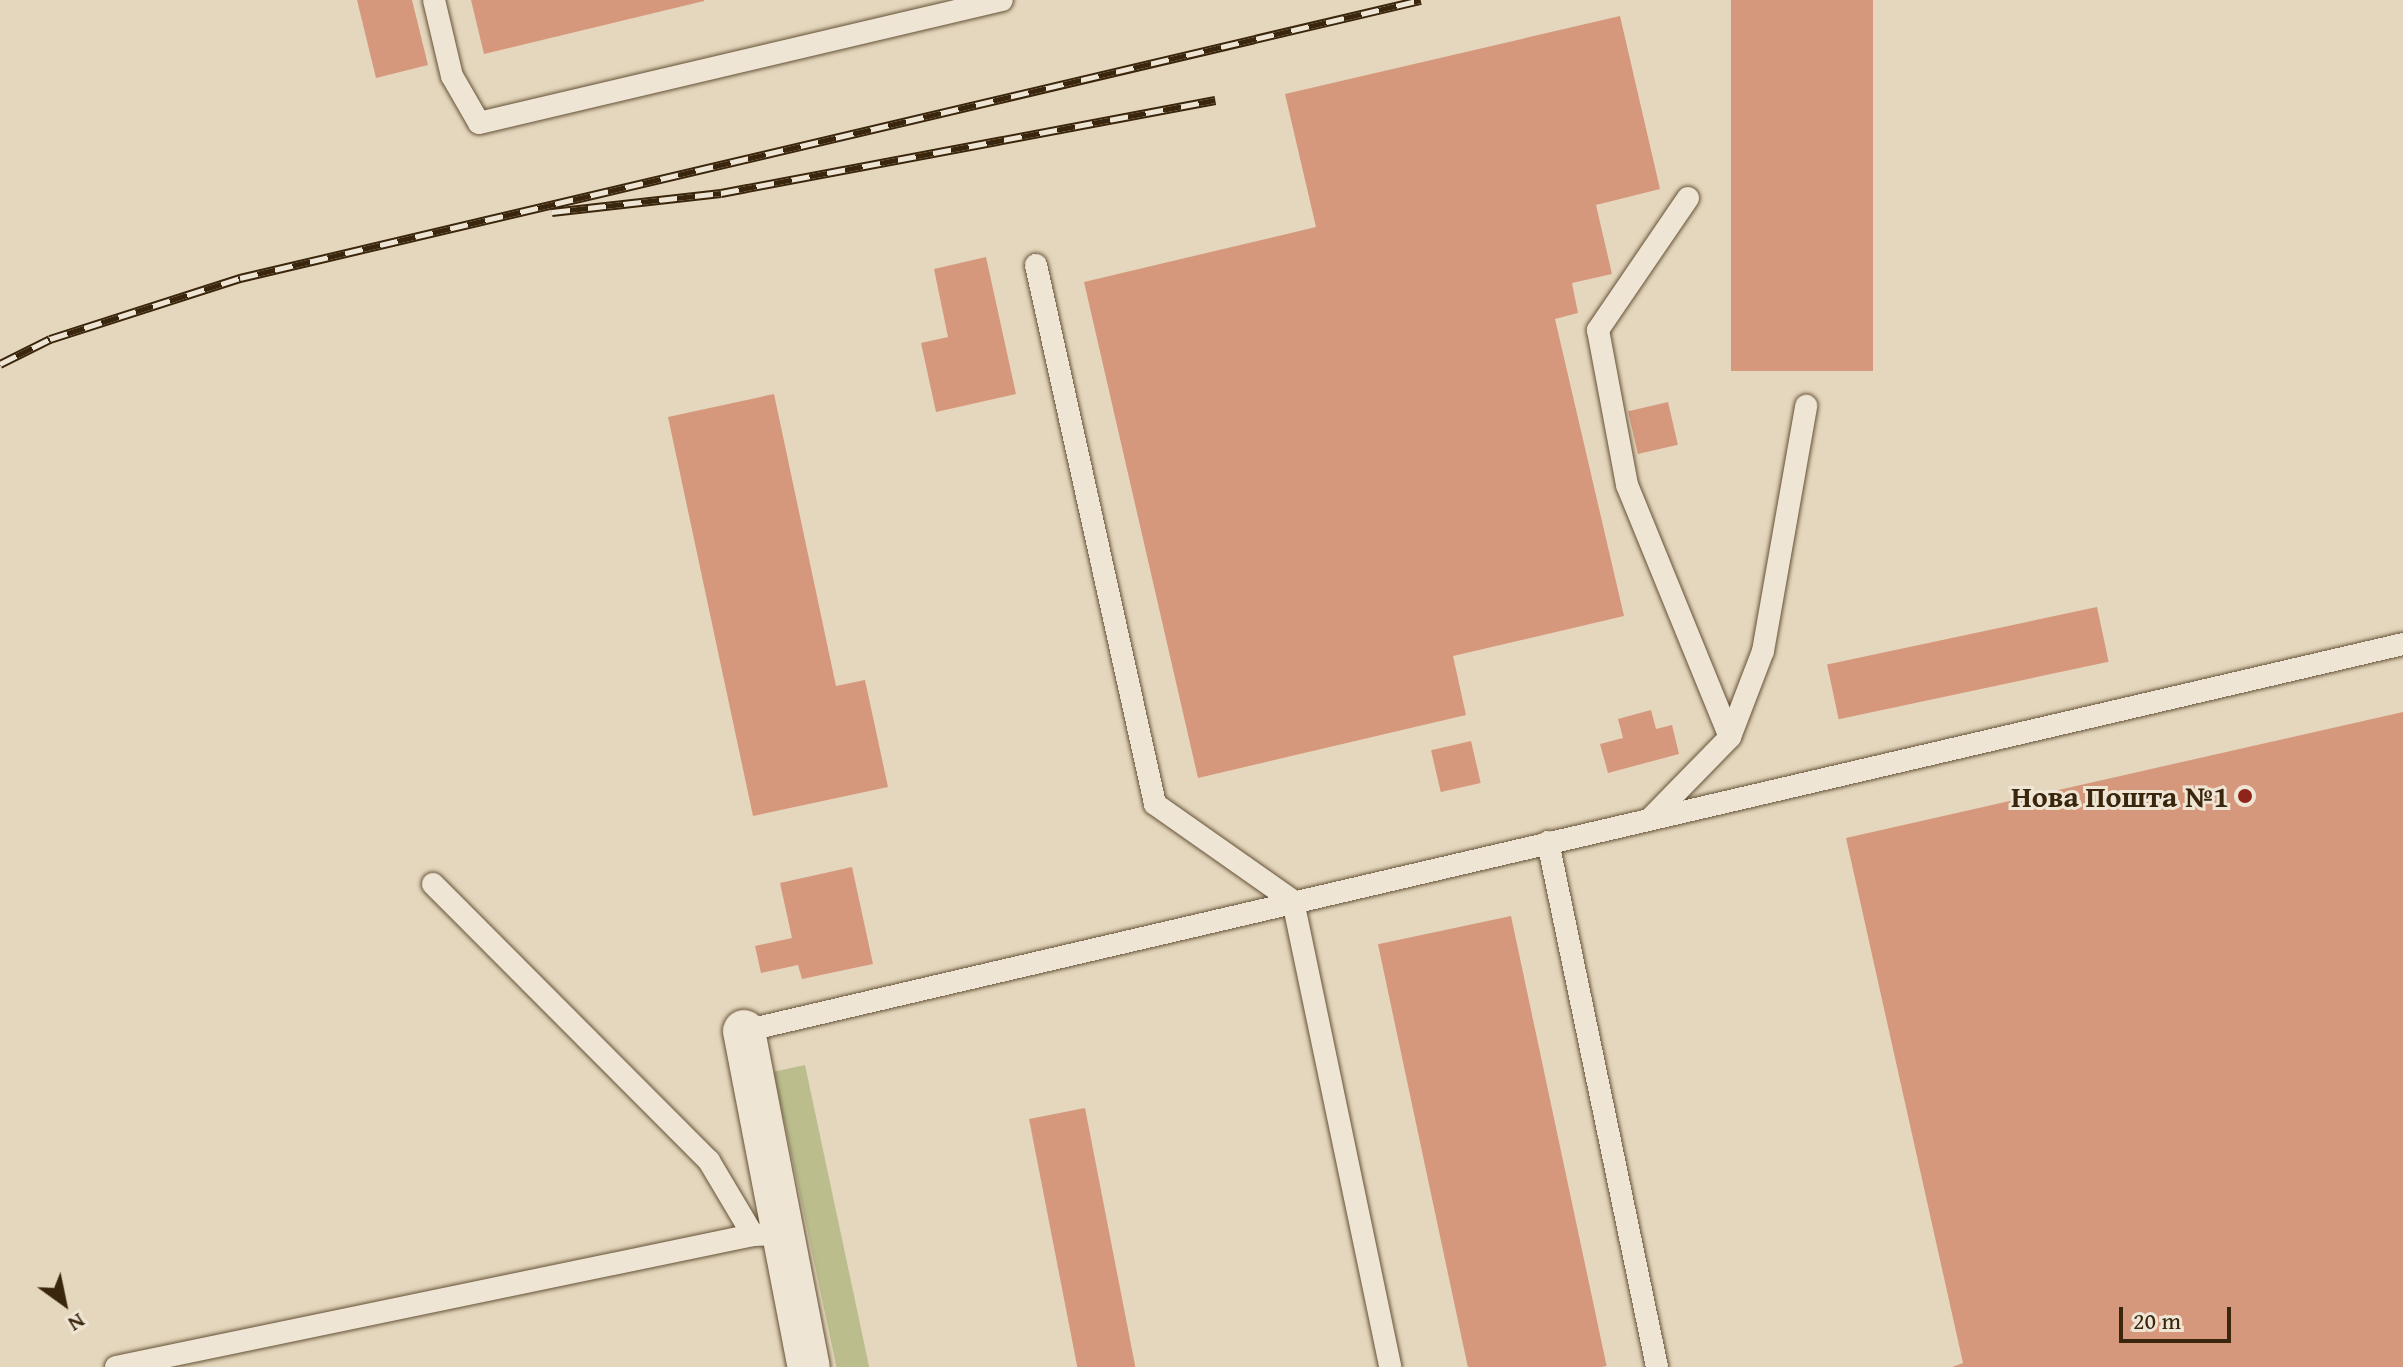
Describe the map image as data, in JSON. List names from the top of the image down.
{
  "places": ["Нова Пошта №1"],
  "scale_bar": "20 m",
  "north": "bottom right"
}
